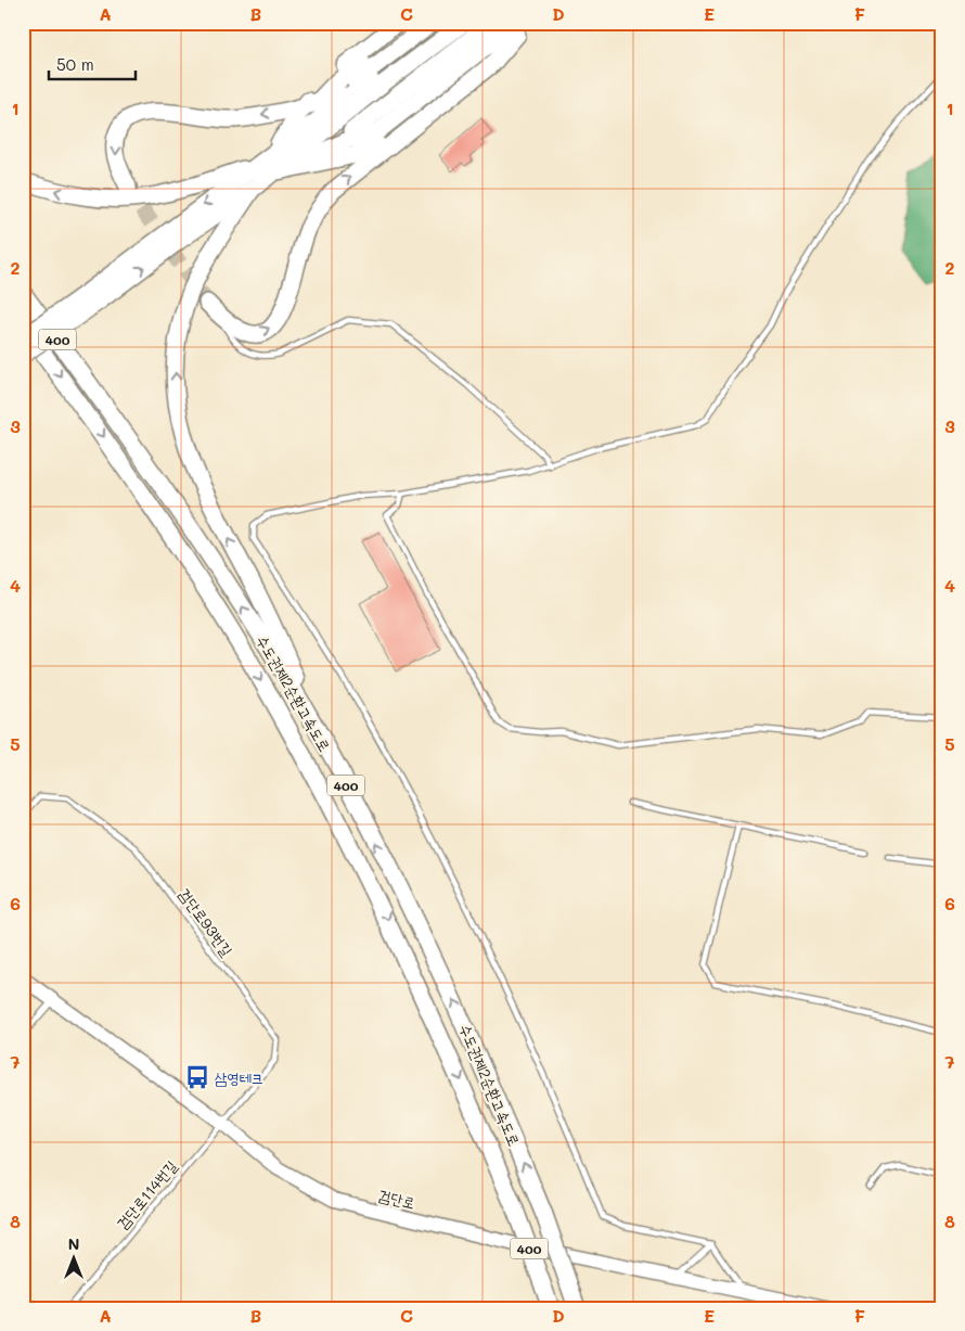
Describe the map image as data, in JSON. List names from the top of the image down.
{
  "streets": {
    "highway": ["400", "수도권제2순환고속도로"],
    "main road": ["검단로"],
    "lane": ["검단로93번길", "검단로114번길"]
  },
  "crossings": [
    ["검단로93번길", "검단로114번길"],
    ["검단로93번길", "검단로"],
    ["검단로114번길", "검단로"]
  ],
  "places": {
    "bus stop": ["삼영테크"]
  },
  "scale_bar": "50 m",
  "north": "top",
  "grid": {
    "columns": [
      "A",
      "B",
      "C",
      "D",
      "E",
      "F"
    ],
    "rows": [
      "1",
      "2",
      "3",
      "4",
      "5",
      "6",
      "7",
      "8"
    ]
  }
}
